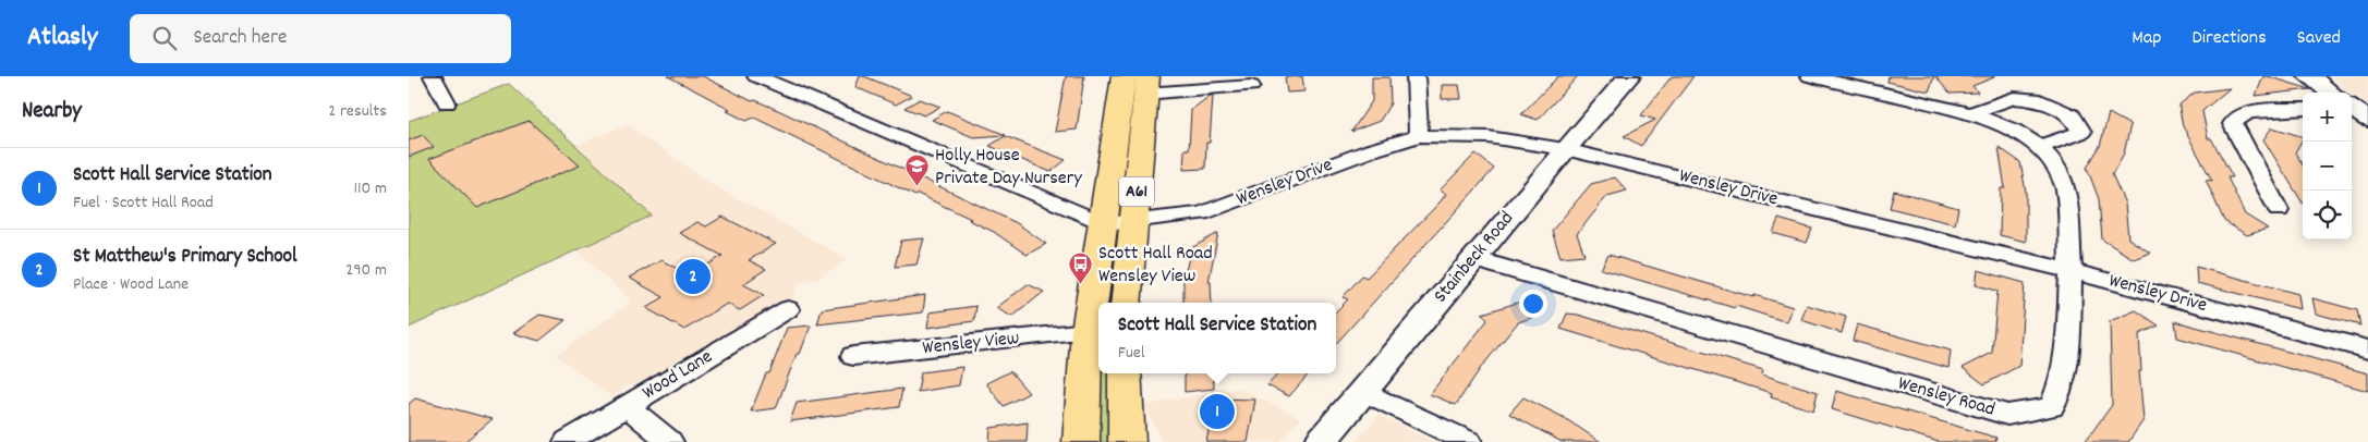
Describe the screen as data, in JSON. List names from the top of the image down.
{
  "streets": {
    "highway": ["A61"],
    "street": [
      "Wensley Drive",
      "Stainbeck Road",
      "Wensley View",
      "Wood Lane",
      "Wensley Road"
    ]
  },
  "crossings": [
    ["Wensley Drive", "A61"],
    ["Wensley Drive", "Stainbeck Road"],
    ["Wensley Drive", "Wensley Road"],
    ["A61", "Wensley View"],
    ["Stainbeck Road", "Wensley Road"]
  ],
  "places": {
    "school or university": ["Holly House Private Day Nursery"],
    "bus stop": ["Scott Hall Road Wensley View"]
  },
  "page": {
    "header": "Atlasly",
    "search": "Search here",
    "nav": ["Map", "Directions", "Saved"],
    "heading": ["Nearby", "2 results"],
    "map_buttons": ["+", "−"],
    "list": [
      {
        "mark": "1",
        "name": "Scott Hall Service Station",
        "note": "Fuel · Scott Hall Road",
        "value": "110 m"
      },
      {
        "mark": "2",
        "name": "St Matthew's Primary School",
        "note": "Place · Wood Lane",
        "value": "290 m"
      }
    ],
    "pins": ["2", "1"],
    "popup": ["Scott Hall Service Station", "Fuel"]
  }
}
